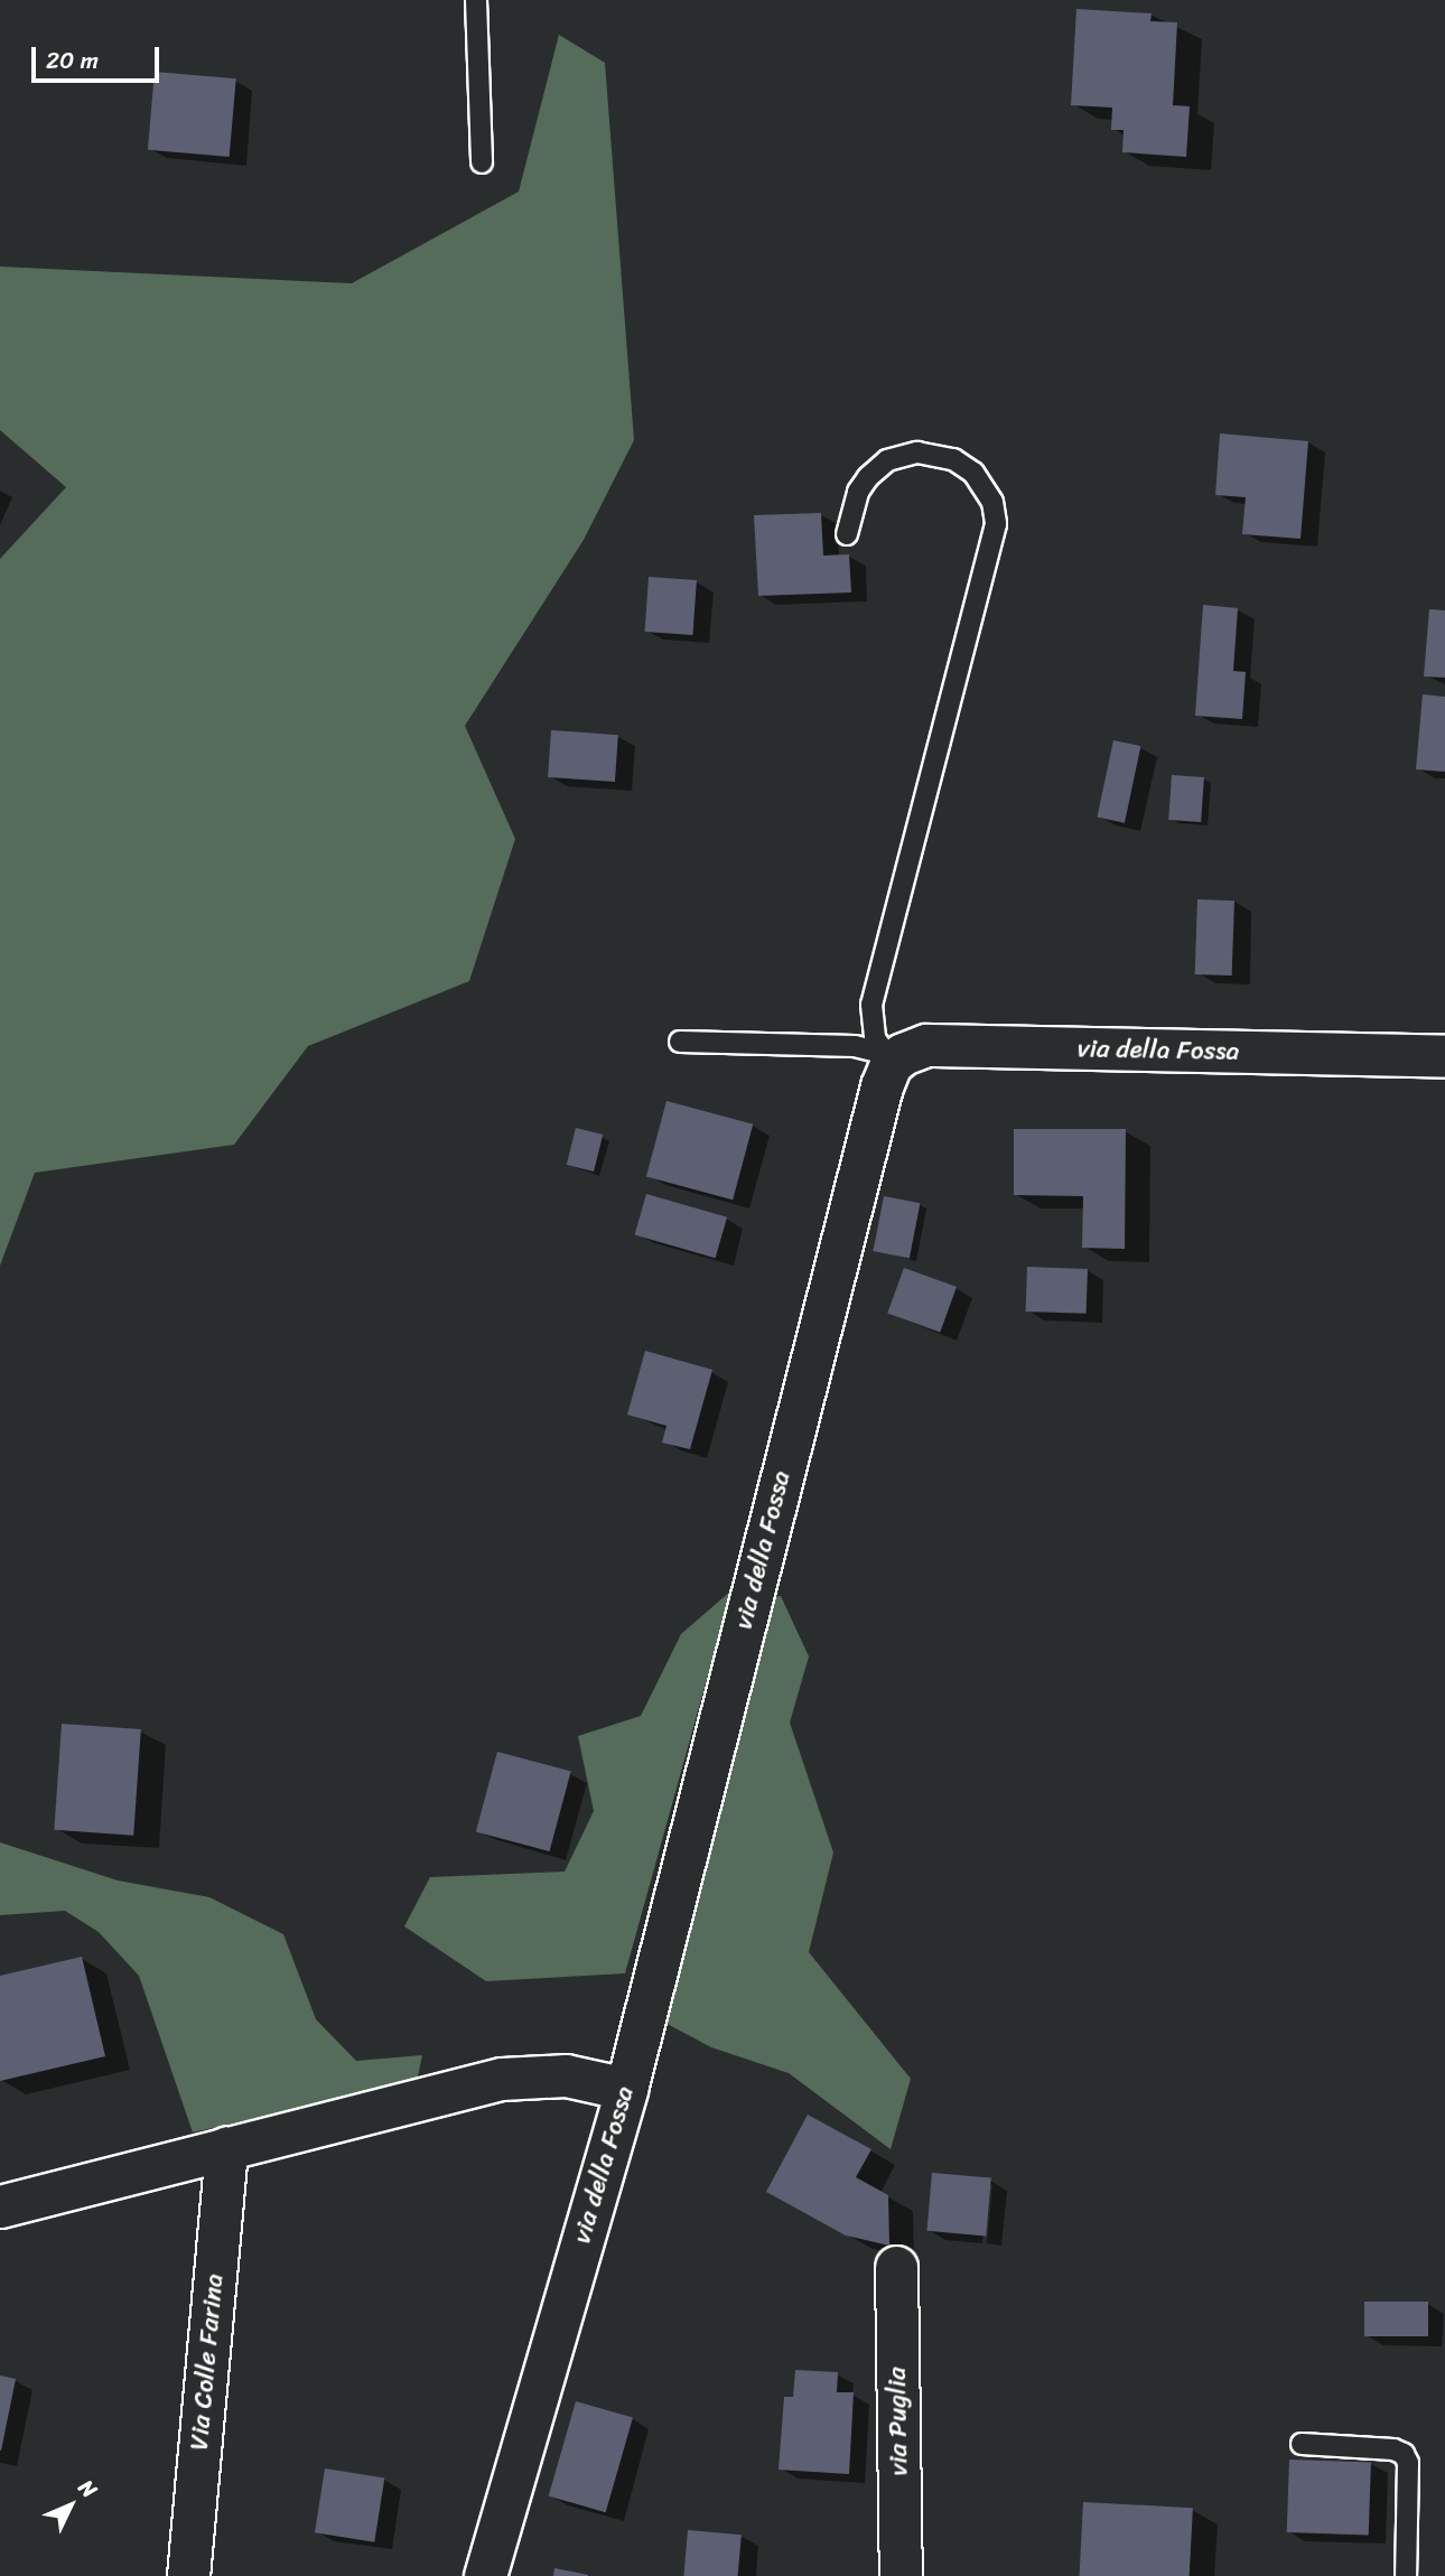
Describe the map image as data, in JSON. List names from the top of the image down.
{
  "streets": {
    "street": ["via della Fossa", "Via Colle Farina", "via Puglia"]
  },
  "scale_bar": "20 m",
  "north": "top right"
}
